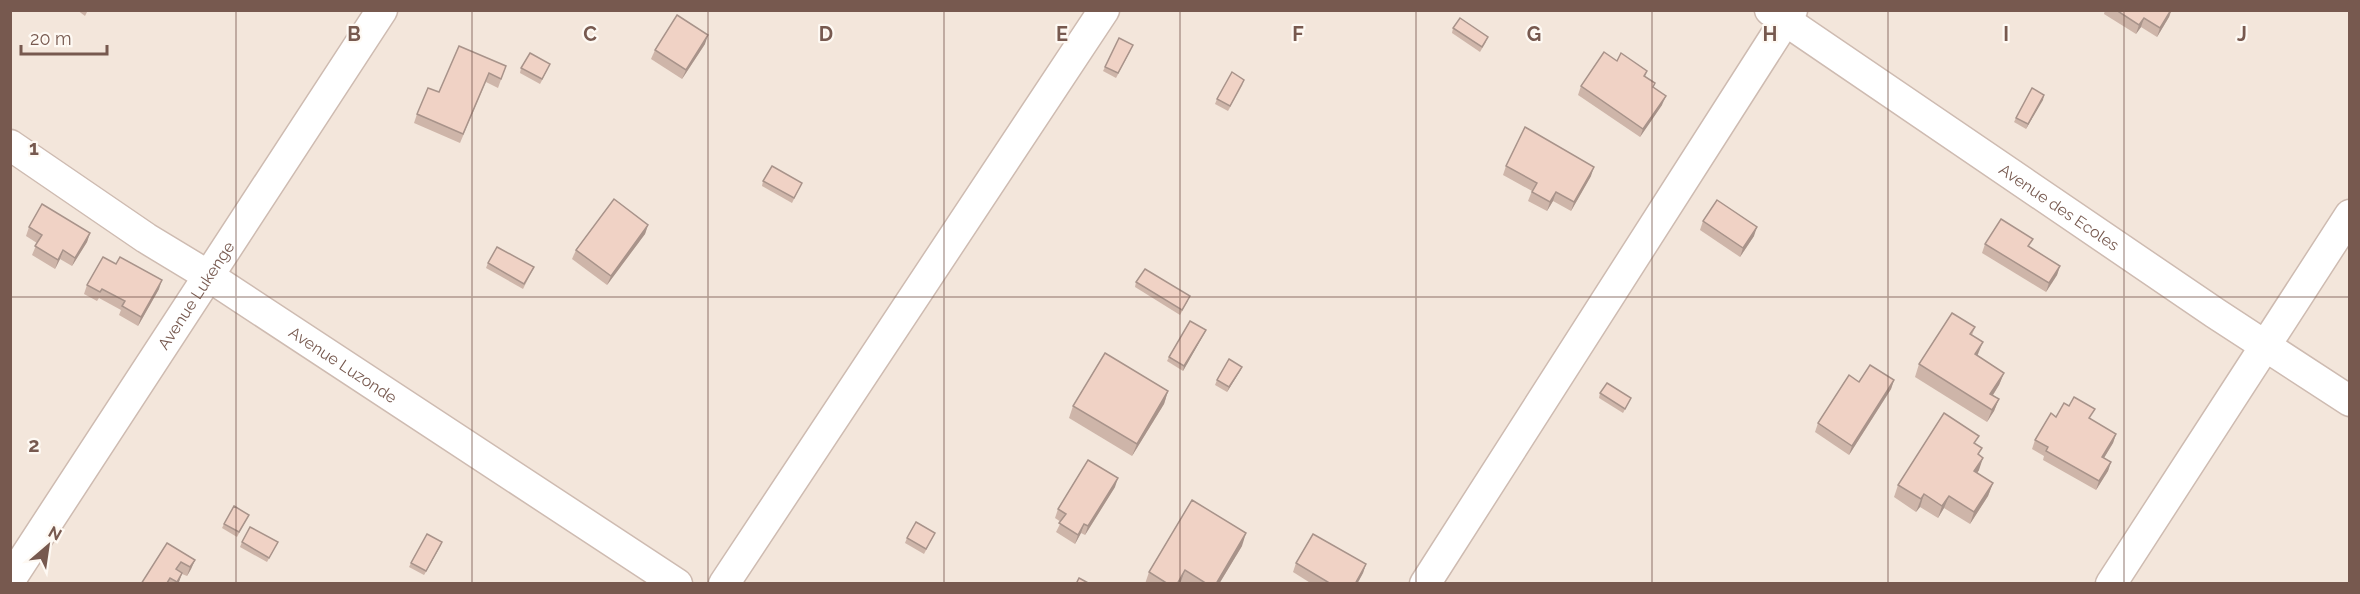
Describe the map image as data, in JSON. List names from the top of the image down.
{
  "streets": {
    "street": ["Avenue des Ecoles", "Avenue Lukenge", "Avenue Luzonde"]
  },
  "crossings": [
    ["Avenue Lukenge", "Avenue Luzonde"]
  ],
  "scale_bar": "20 m",
  "north": "top right",
  "grid": {
    "columns": [
      "B",
      "C",
      "D",
      "E",
      "F",
      "G",
      "H",
      "I",
      "J"
    ],
    "rows": ["1", "2"]
  }
}
